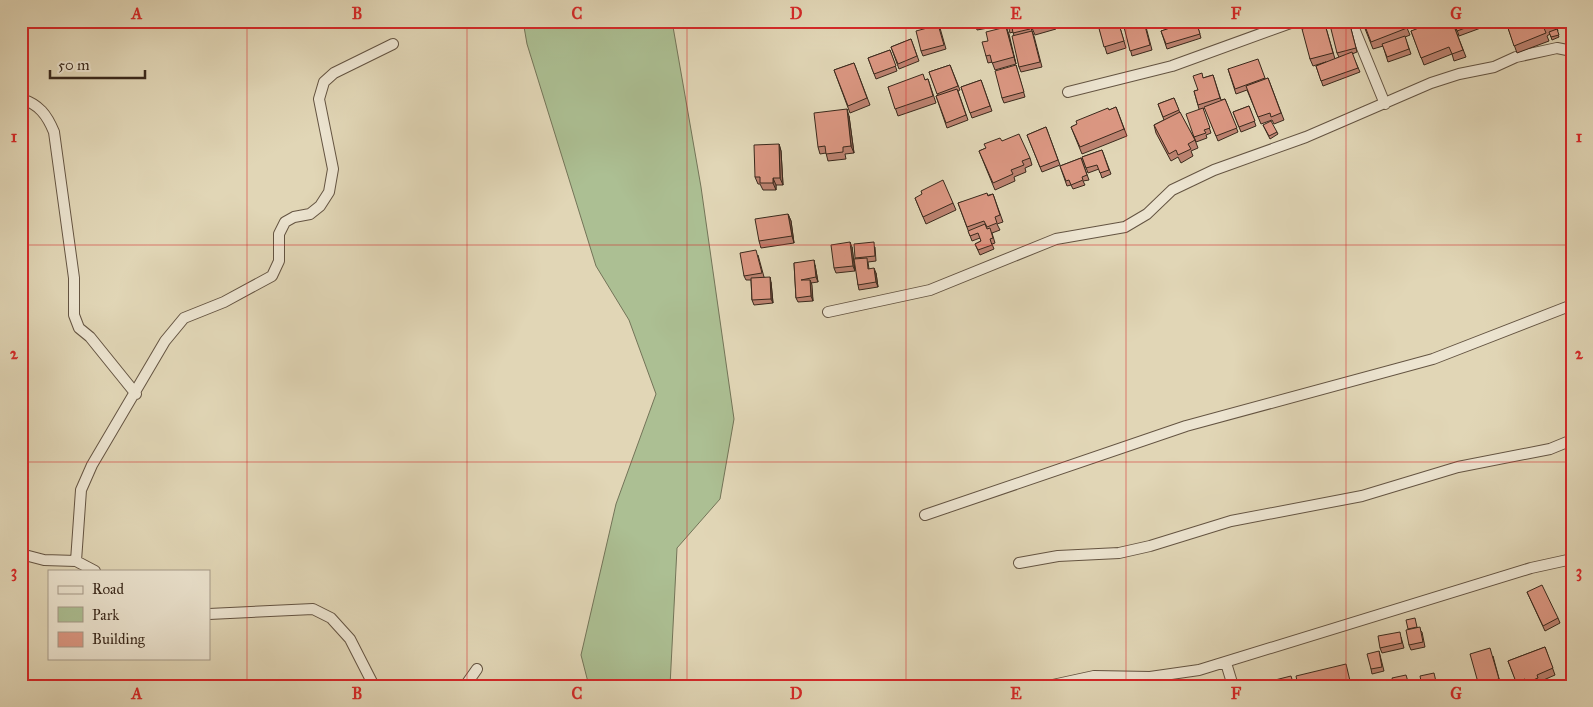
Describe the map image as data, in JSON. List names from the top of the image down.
{
  "legend": ["Road", "Park", "Building"],
  "scale_bar": "50 m",
  "grid": {
    "columns": [
      "A",
      "B",
      "C",
      "D",
      "E",
      "F",
      "G"
    ],
    "rows": ["1", "2", "3"]
  }
}
